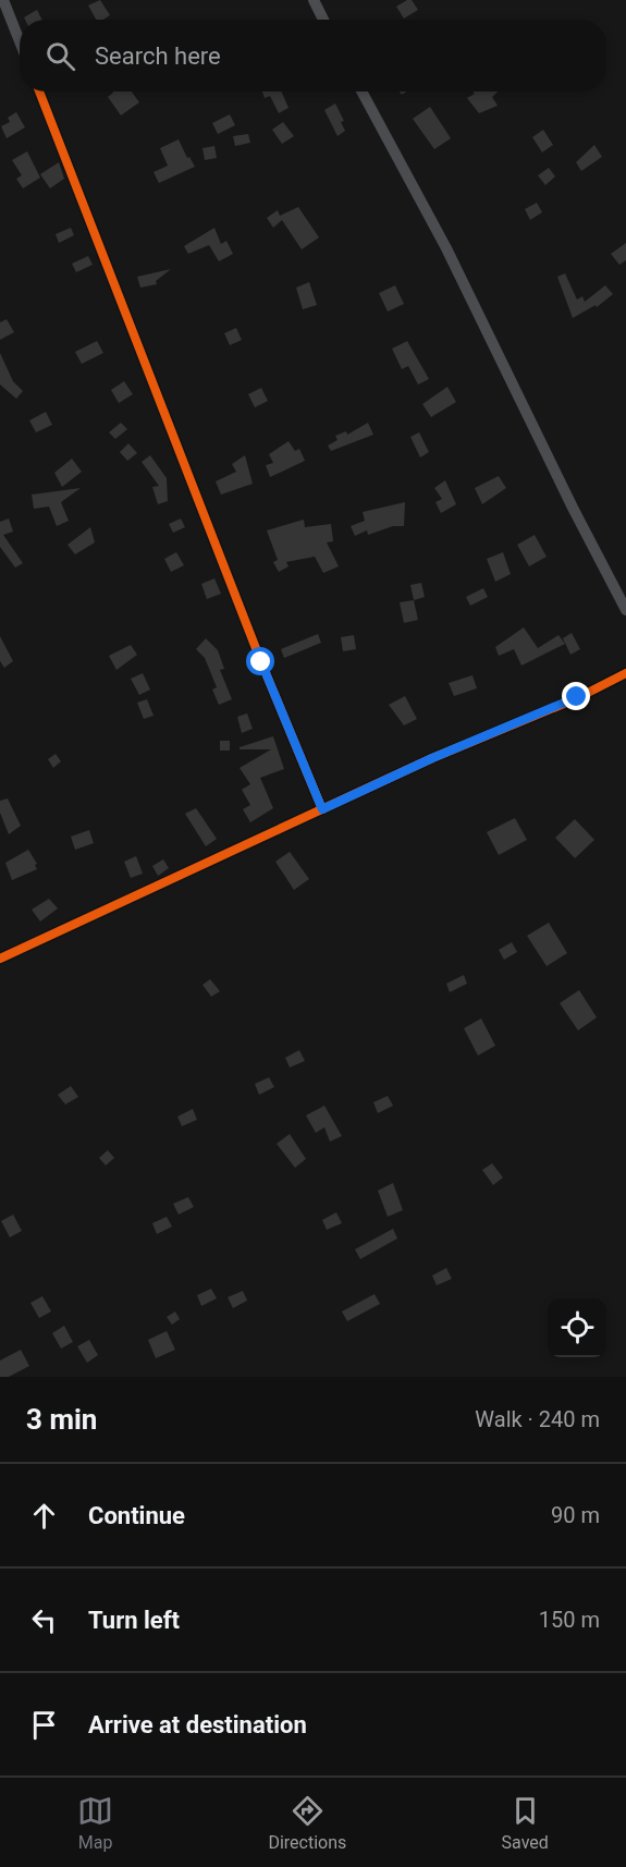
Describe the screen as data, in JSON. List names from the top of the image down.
{
  "page": {
    "search": "Search here",
    "heading": ["3 min", "Walk · 240 m"],
    "list": [
      ["Continue", "90 m"],
      ["Turn left", "150 m"],
      "Arrive at destination"
    ],
    "nav": ["Map", "Directions", "Saved"]
  }
}
